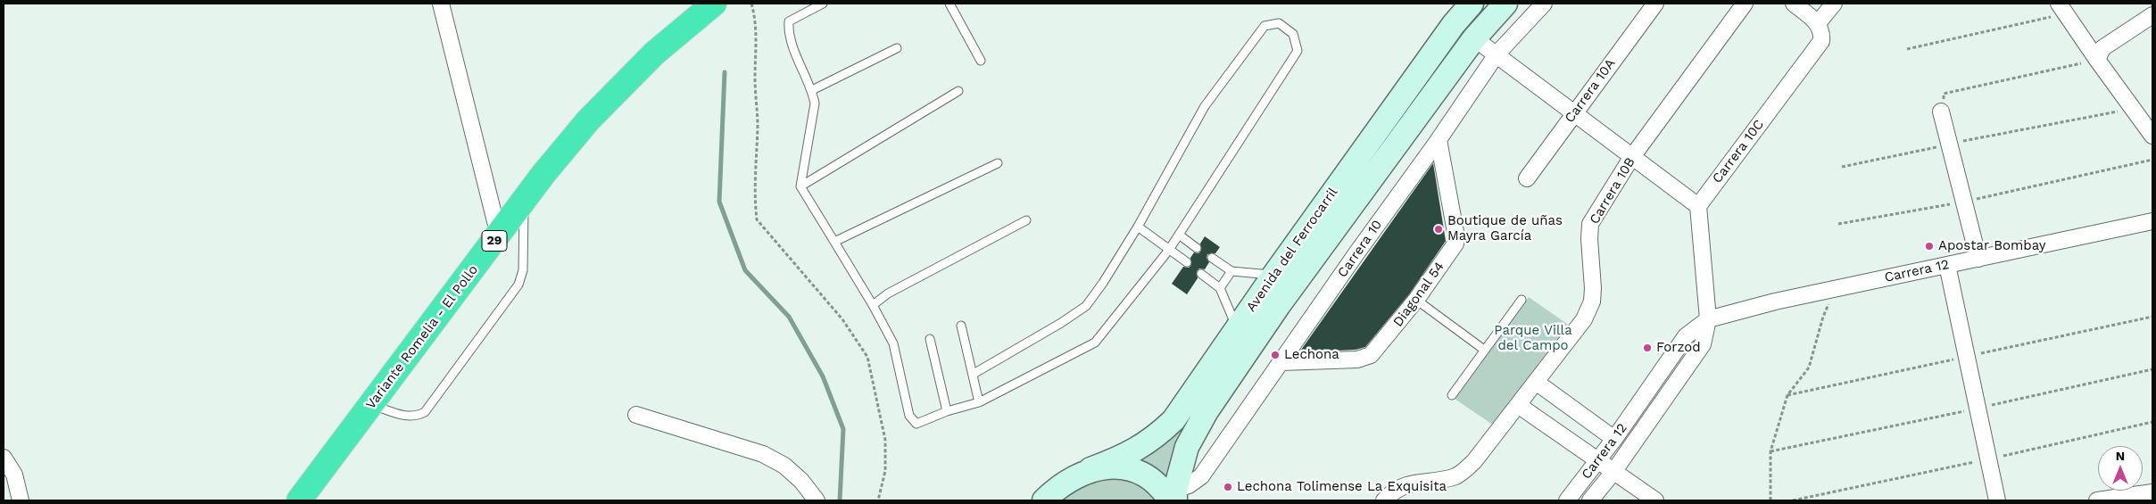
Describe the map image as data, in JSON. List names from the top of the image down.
{
  "streets": {
    "highway": ["29", "Variante Romelia - El Pollo"],
    "main road": ["Avenida del Ferrocarril"],
    "street": [
      "Carrera 10A",
      "Carrera 10C",
      "Carrera 10B",
      "Carrera 10",
      "Carrera 12",
      "Diagonal 54"
    ]
  },
  "crossings": [
    ["Carrera 10", "Avenida del Ferrocarril"],
    ["Carrera 10", "Diagonal 54"]
  ],
  "parks": ["Parque Villa del Campo"],
  "places": [
    "Boutique de uñas Mayra García",
    "Apostar Bombay",
    "Forzod",
    "Lechona",
    "Lechona Tolimense La Exquisita"
  ],
  "north": "top"
}
